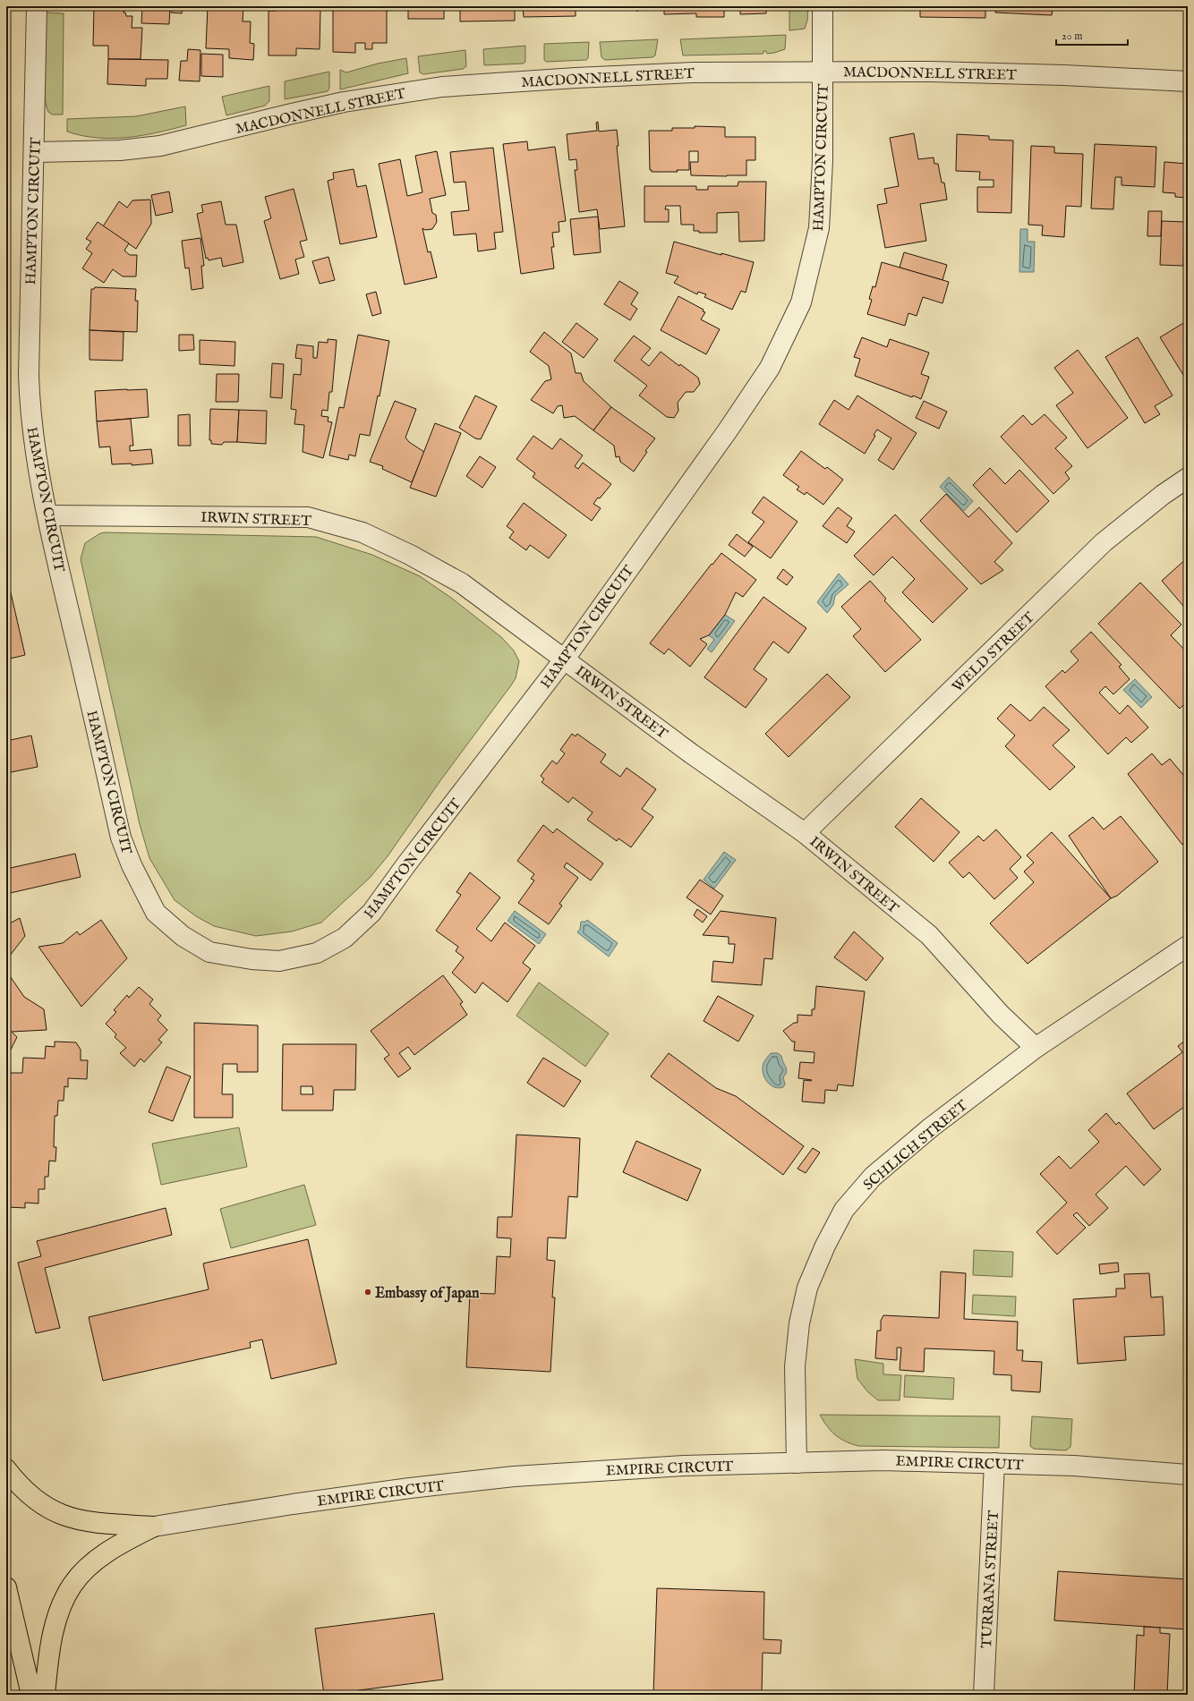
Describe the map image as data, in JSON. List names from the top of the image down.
{
  "streets": {
    "street": [
      "MACDONNELL STREET",
      "HAMPTON CIRCUIT",
      "IRWIN STREET",
      "WELD STREET",
      "SCHLICH STREET",
      "EMPIRE CIRCUIT",
      "TURRANA STREET"
    ]
  },
  "crossings": [
    ["MACDONNELL STREET", "HAMPTON CIRCUIT"],
    ["HAMPTON CIRCUIT", "IRWIN STREET"],
    ["IRWIN STREET", "WELD STREET"],
    ["IRWIN STREET", "SCHLICH STREET"],
    ["SCHLICH STREET", "EMPIRE CIRCUIT"],
    ["EMPIRE CIRCUIT", "TURRANA STREET"]
  ],
  "places": ["Embassy of Japan"],
  "scale_bar": "20 m"
}
